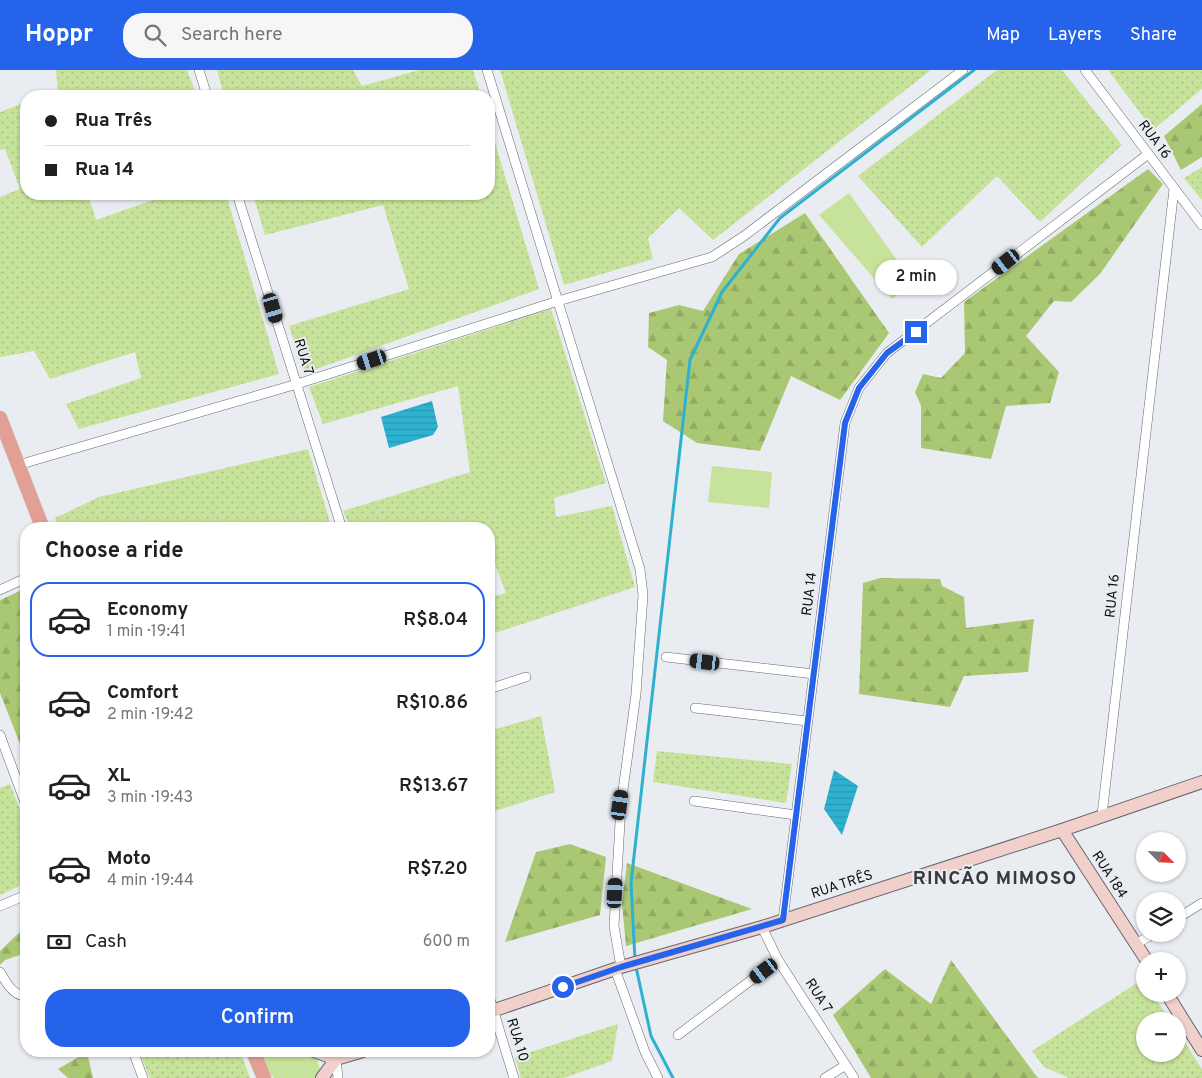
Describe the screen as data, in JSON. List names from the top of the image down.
{
  "streets": {
    "main road": ["RUA 184", "RUA TRÊS"],
    "street": [
      "RUA 16",
      "RUA 7",
      "RUA 14",
      "RUA 10"
    ]
  },
  "crossings": [
    ["RUA 16", "RUA 14"],
    ["RUA 16", "RUA TRÊS"],
    ["RUA 7", "RUA TRÊS"],
    ["RUA 14", "RUA TRÊS"],
    ["RUA 184", "RUA TRÊS"]
  ],
  "districts": ["RINCÃO MIMOSO"],
  "north": "bottom right",
  "page": {
    "header": "Hoppr",
    "search": "Search here",
    "nav": ["Map", "Layers", "Share"],
    "banner": ["Rua Três", "Rua 14"],
    "bubble": "2 min",
    "heading": "Choose a ride",
    "list": [
      {
        "name": "Economy",
        "note": "1 min · 19:41",
        "value": "R$8.04"
      },
      {
        "name": "Comfort",
        "note": "2 min · 19:42",
        "value": "R$10.86"
      },
      {
        "name": "XL",
        "note": "3 min · 19:43",
        "value": "R$13.67"
      },
      {
        "name": "Moto",
        "note": "4 min · 19:44",
        "value": "R$7.20"
      }
    ],
    "map_buttons": ["+", "−"],
    "pay": ["Cash", "600 m"],
    "buttons": "Confirm"
  }
}
